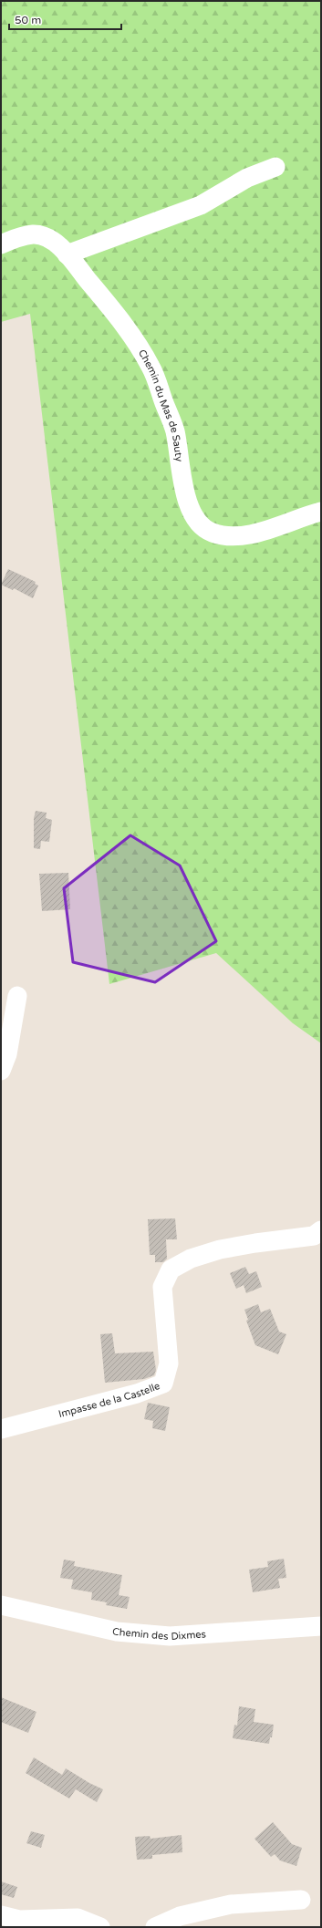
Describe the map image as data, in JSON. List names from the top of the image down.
{
  "streets": {
    "street": ["Chemin du Mas de Sauty", "Impasse de la Castelle", "Chemin des Dixmes"]
  },
  "scale_bar": "50 m"
}
